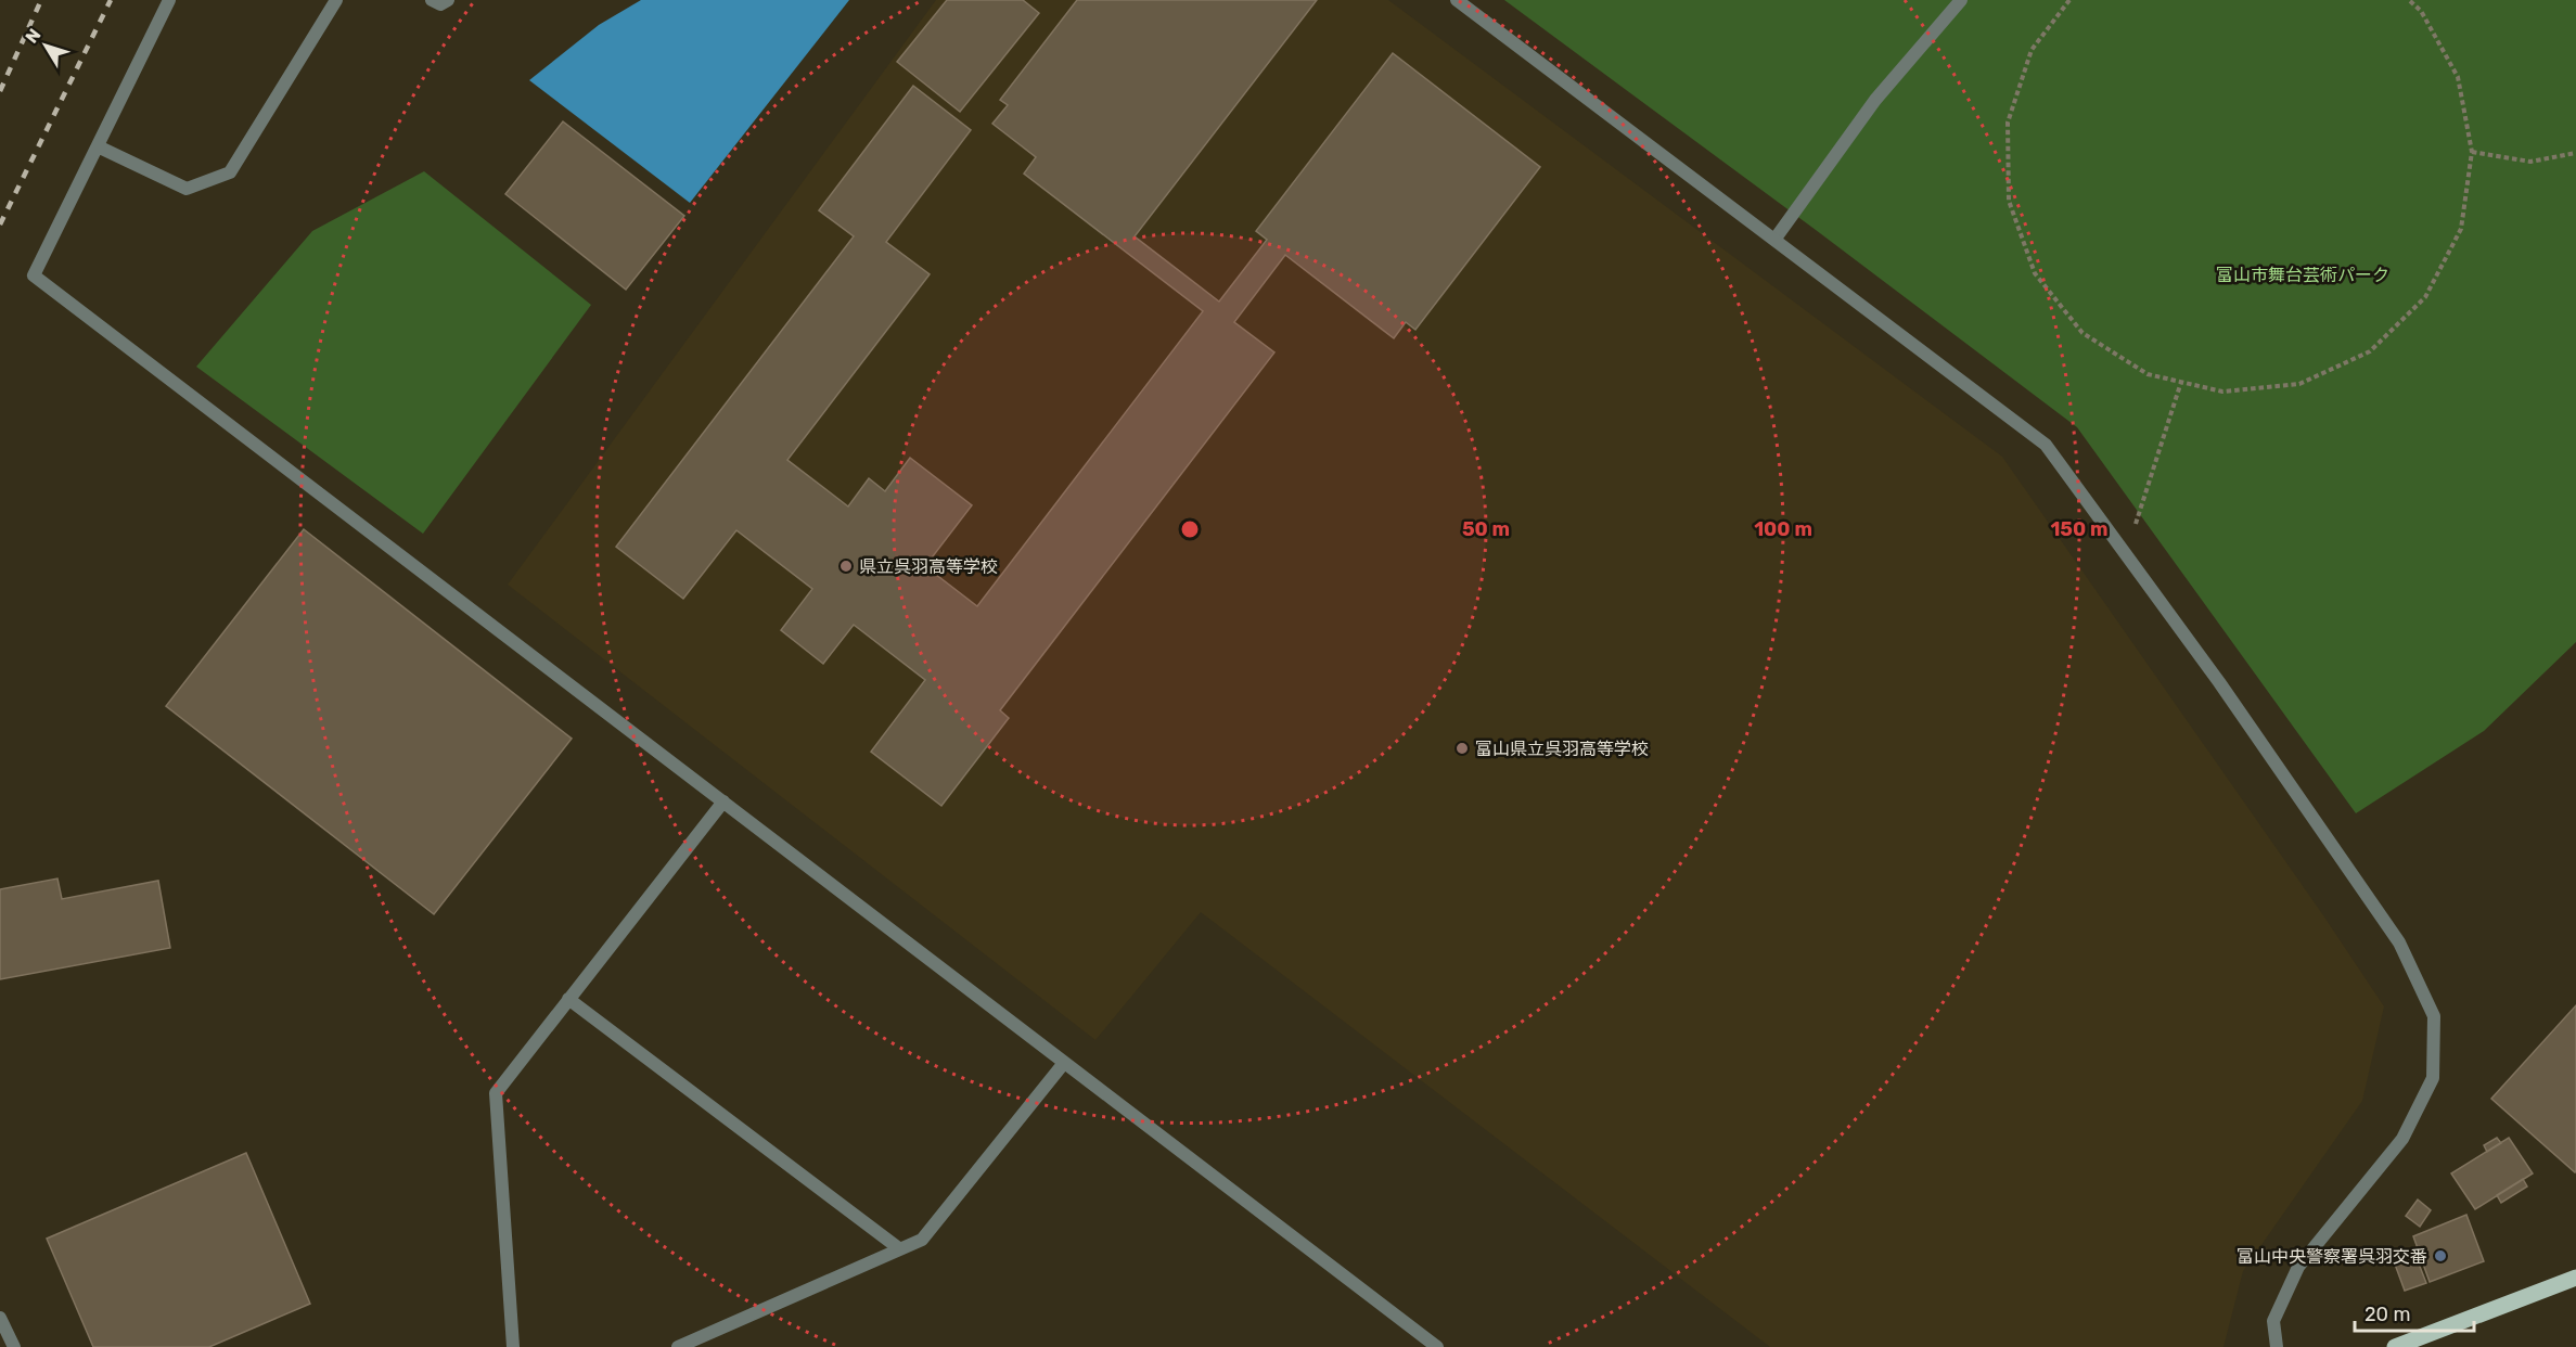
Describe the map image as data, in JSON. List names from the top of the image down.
{
  "parks": ["富山市舞台芸術パーク"],
  "places": ["県立呉羽高等学校", "富山県立呉羽高等学校", "富山中央警察署呉羽交番"],
  "scale_bar": "20 m",
  "north": "top left",
  "rings": ["50 m", "100 m", "150 m"]
}
